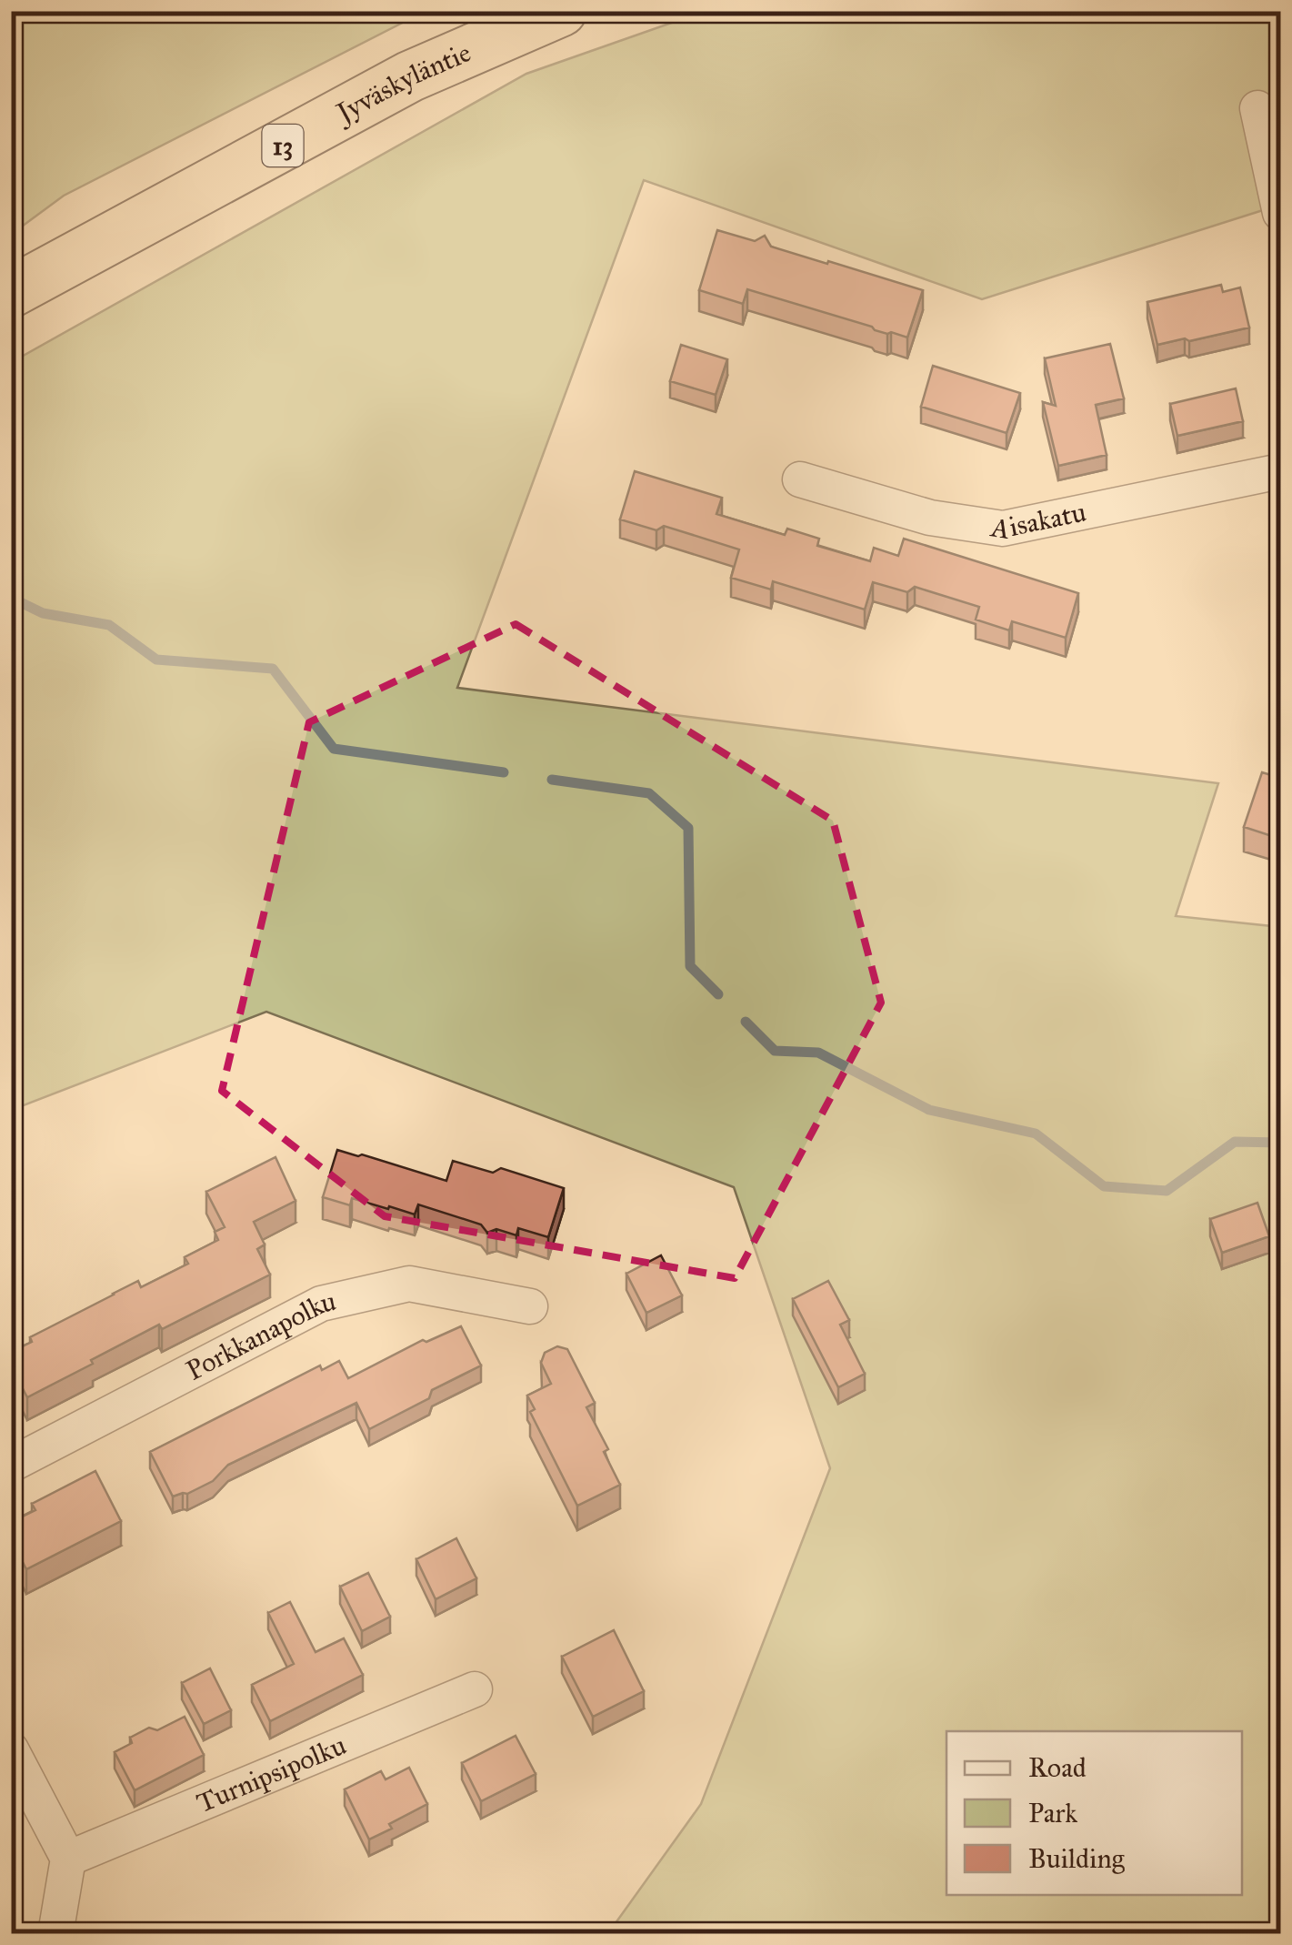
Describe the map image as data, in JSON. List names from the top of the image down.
{
  "streets": {
    "highway": ["Jyväskyläntie", "13"],
    "street": ["Aisakatu", "Porkkanapolku", "Turnipsipolku"]
  },
  "legend": ["Road", "Park", "Building"]
}
